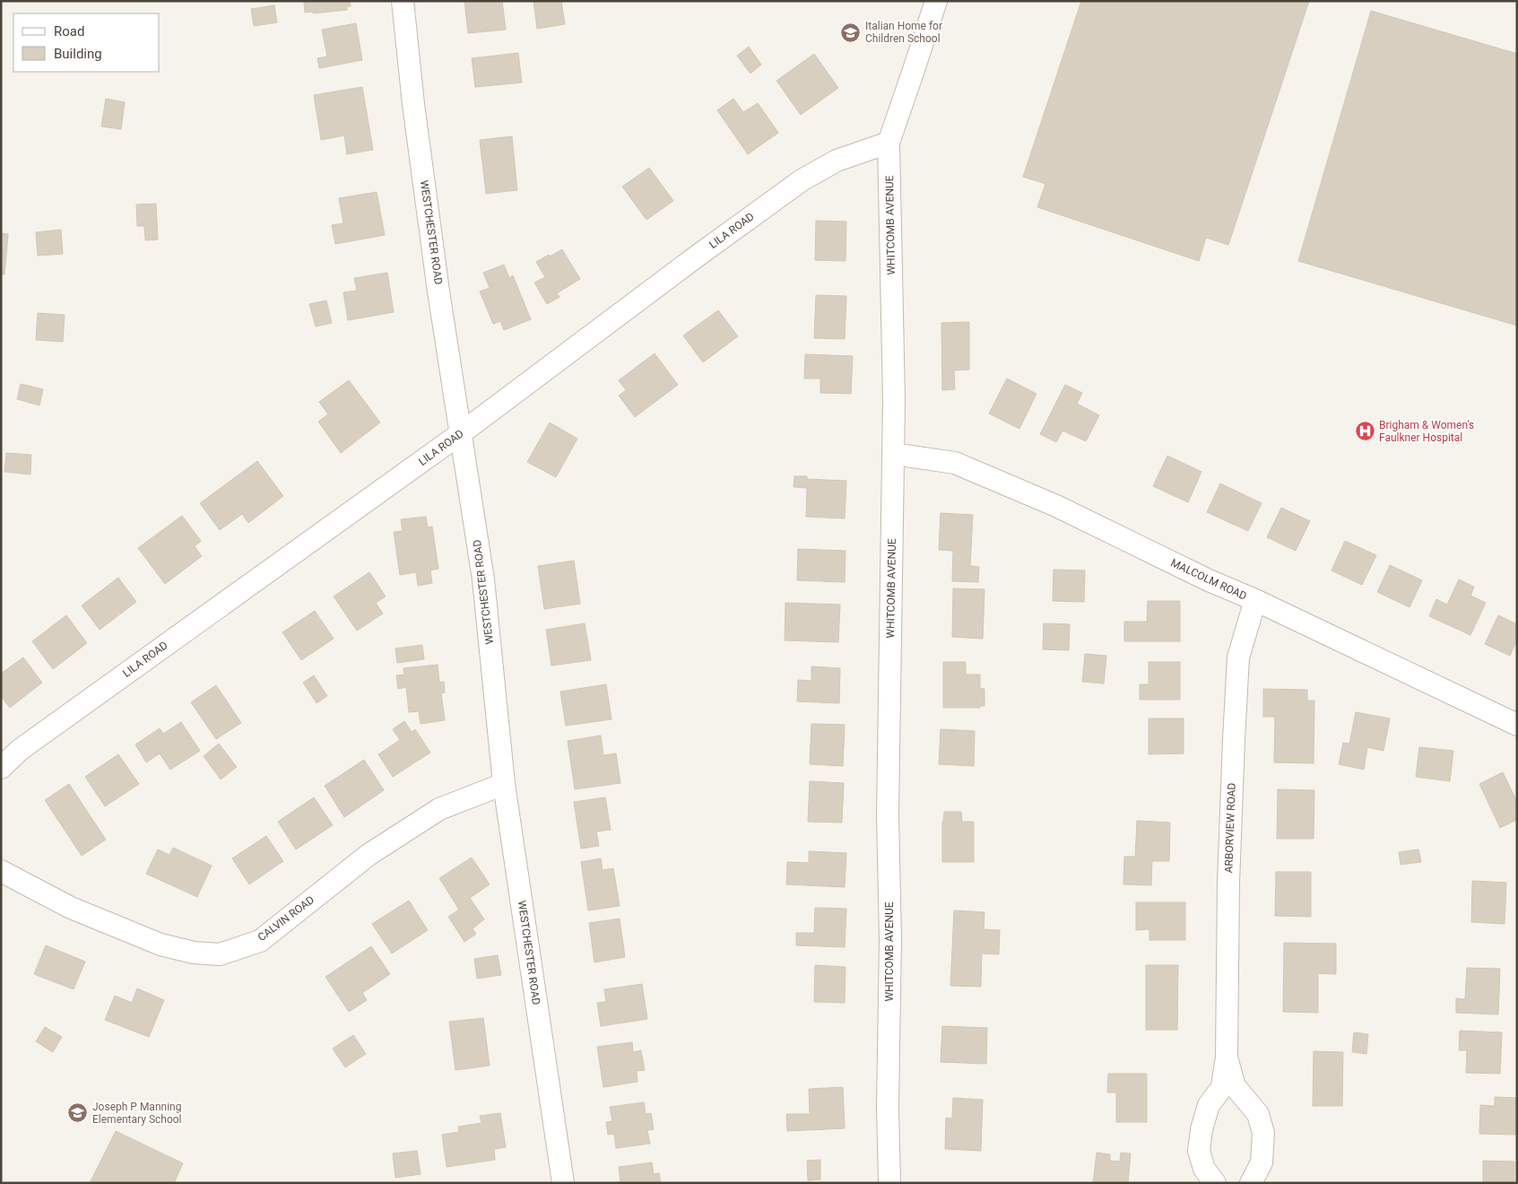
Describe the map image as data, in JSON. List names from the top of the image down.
{
  "streets": {
    "street": [
      "WHITCOMB AVENUE",
      "LILA ROAD",
      "WESTCHESTER ROAD",
      "MALCOLM ROAD",
      "ARBORVIEW ROAD",
      "CALVIN ROAD"
    ]
  },
  "crossings": [
    ["WHITCOMB AVENUE", "LILA ROAD"],
    ["WHITCOMB AVENUE", "MALCOLM ROAD"],
    ["LILA ROAD", "WESTCHESTER ROAD"],
    ["WESTCHESTER ROAD", "CALVIN ROAD"],
    ["MALCOLM ROAD", "ARBORVIEW ROAD"]
  ],
  "places": {
    "school or university": ["Italian Home for Children School", "Joseph P Manning Elementary School"],
    "hospital": ["Brigham & Women's Faulkner Hospital"]
  },
  "legend": ["Road", "Building"]
}
